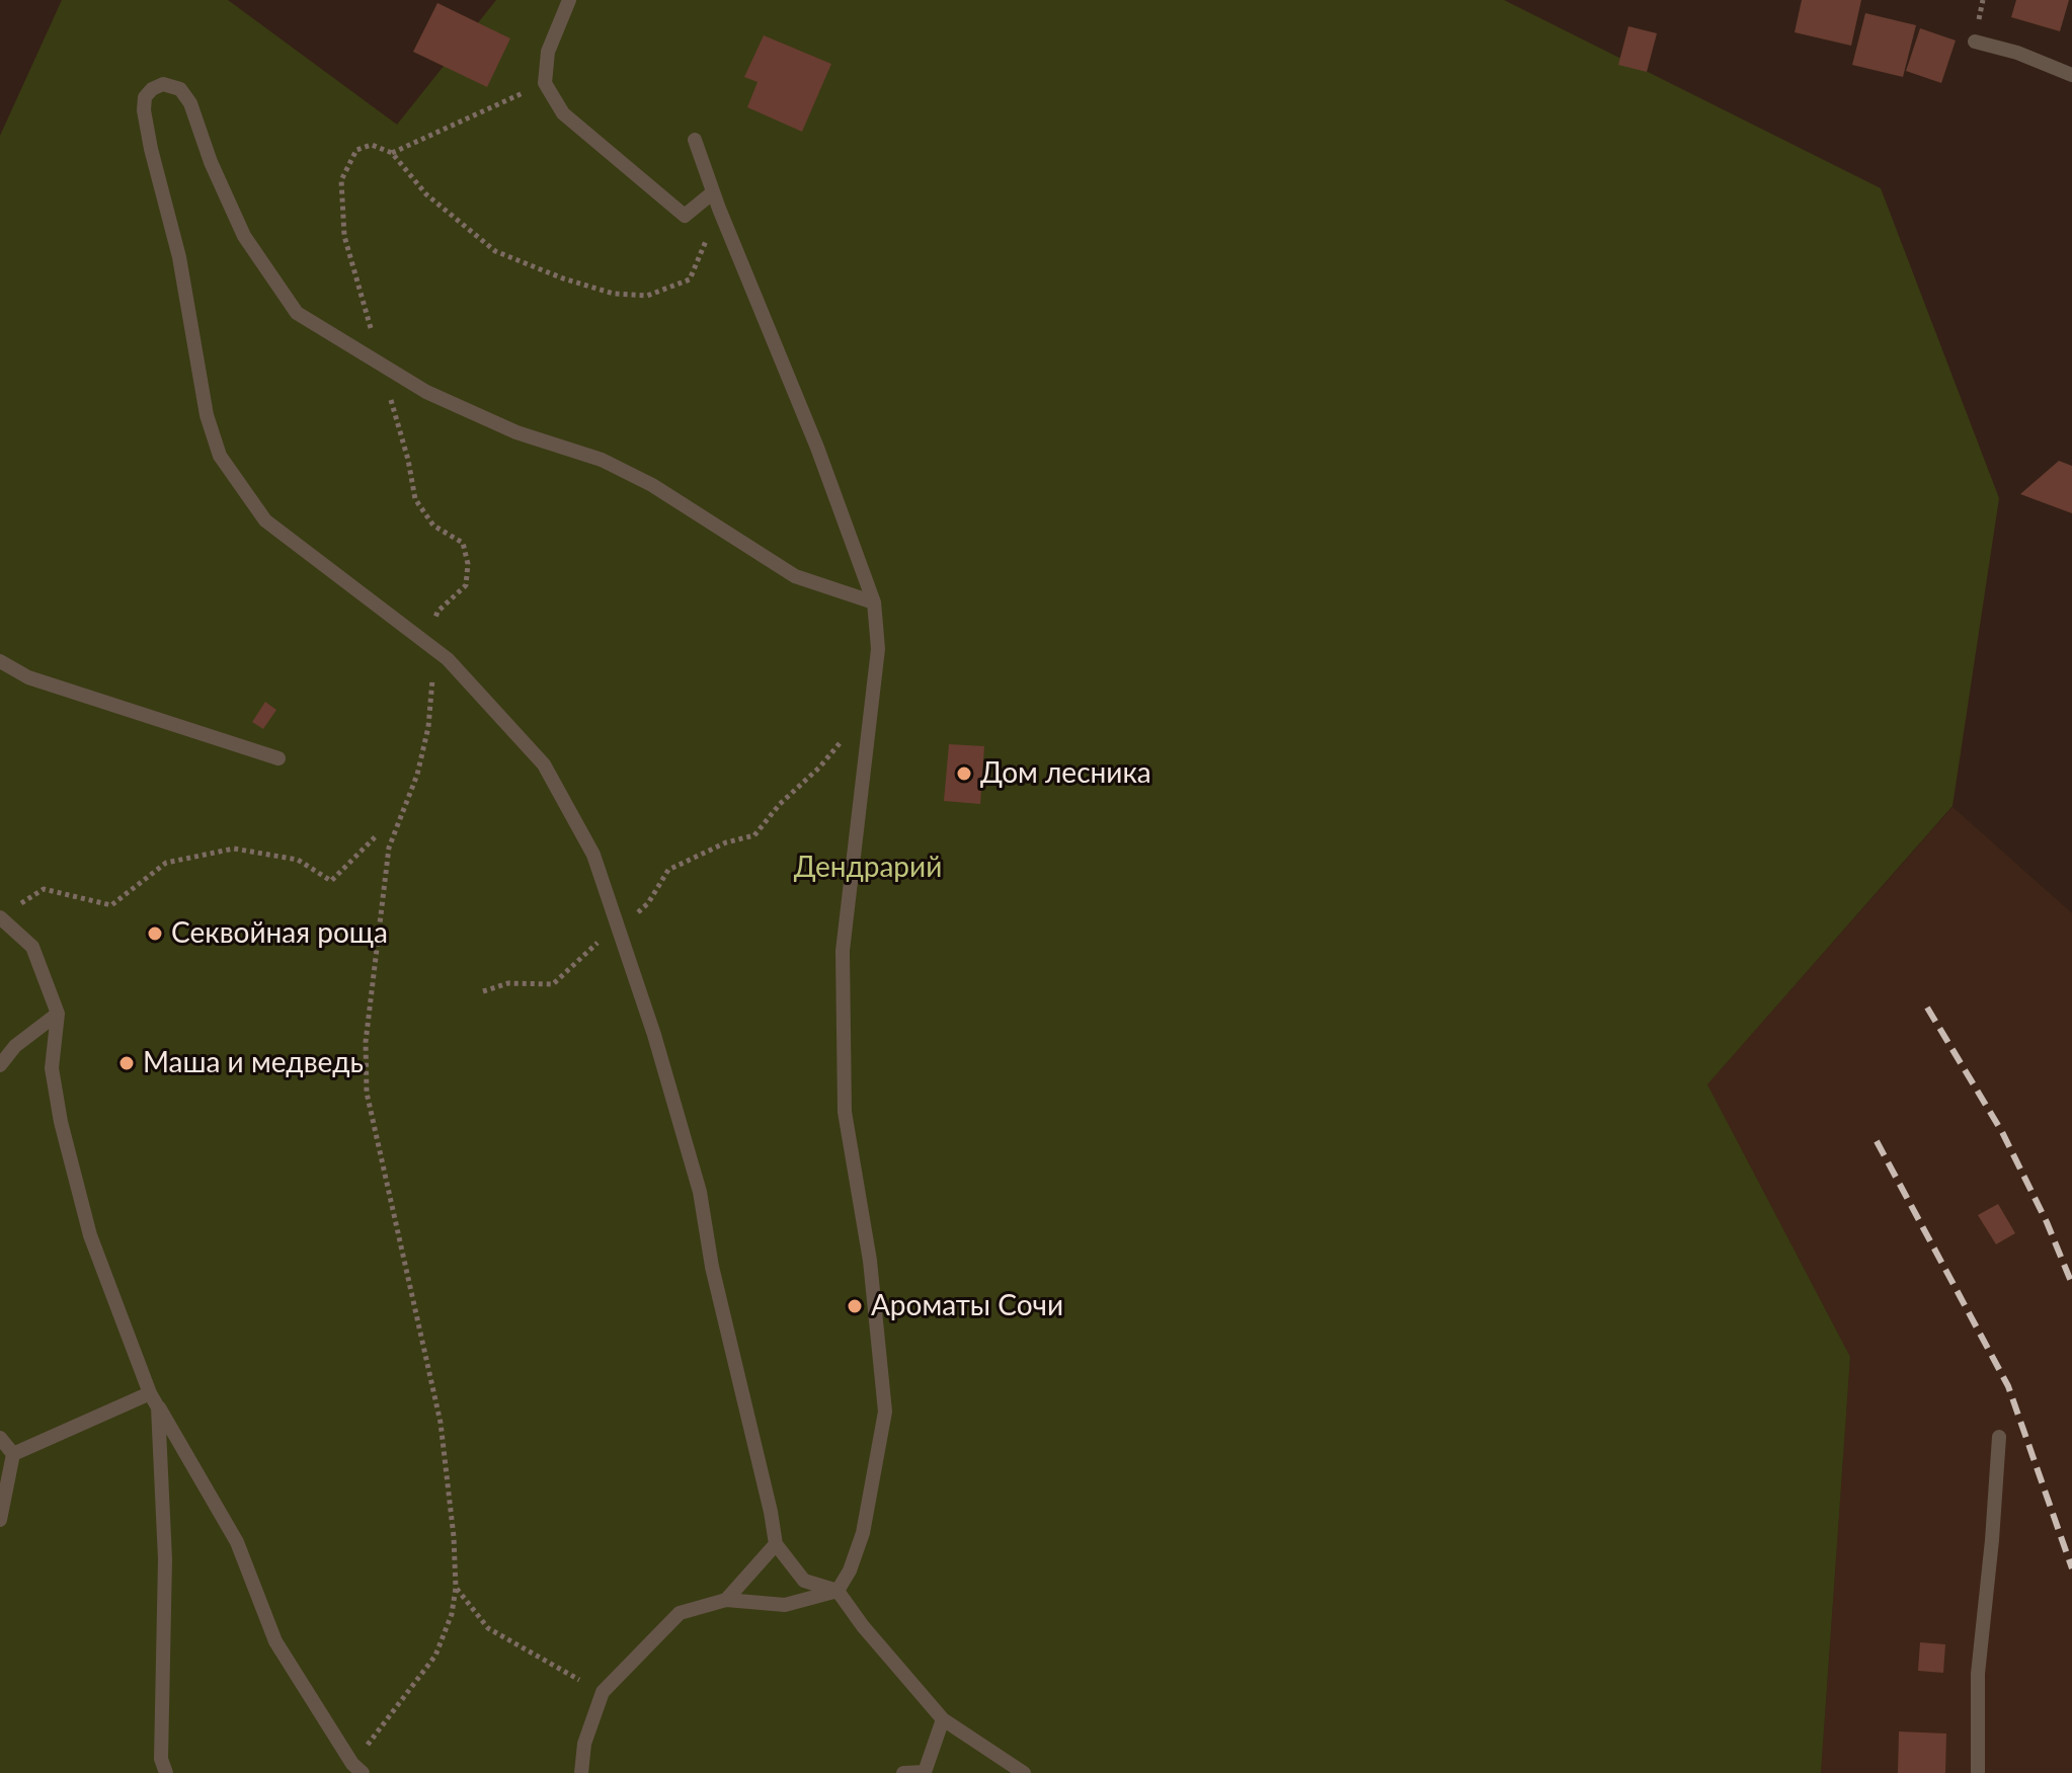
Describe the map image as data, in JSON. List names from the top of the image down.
{
  "parks": ["Дендрарий"],
  "places": [
    "Дом лесника",
    "Секвойная роща",
    "Маша и медведь",
    "Ароматы Сочи"
  ]
}
